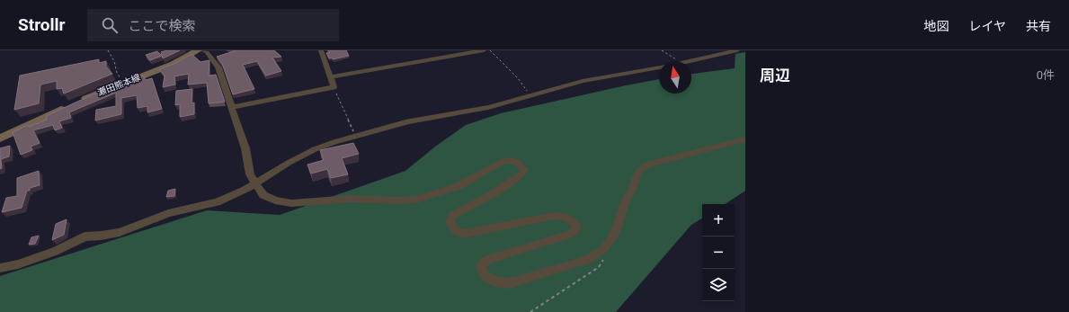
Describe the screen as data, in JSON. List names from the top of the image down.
{
  "streets": {
    "main road": ["瀬田熊本線"]
  },
  "north": "top",
  "page": {
    "header": "Strollr",
    "search": "ここで検索",
    "nav": ["地図", "レイヤ", "共有"],
    "heading": ["周辺", "0件"],
    "map_buttons": ["+", "−"]
  }
}
